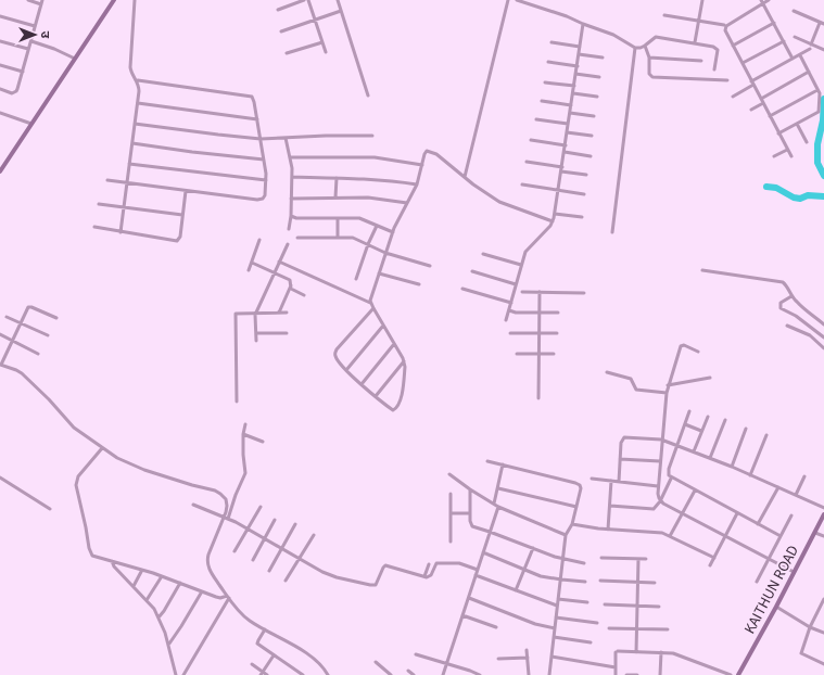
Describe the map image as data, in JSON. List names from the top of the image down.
{
  "streets": {
    "street": ["KAITHUN ROAD"]
  },
  "north": "right"
}
